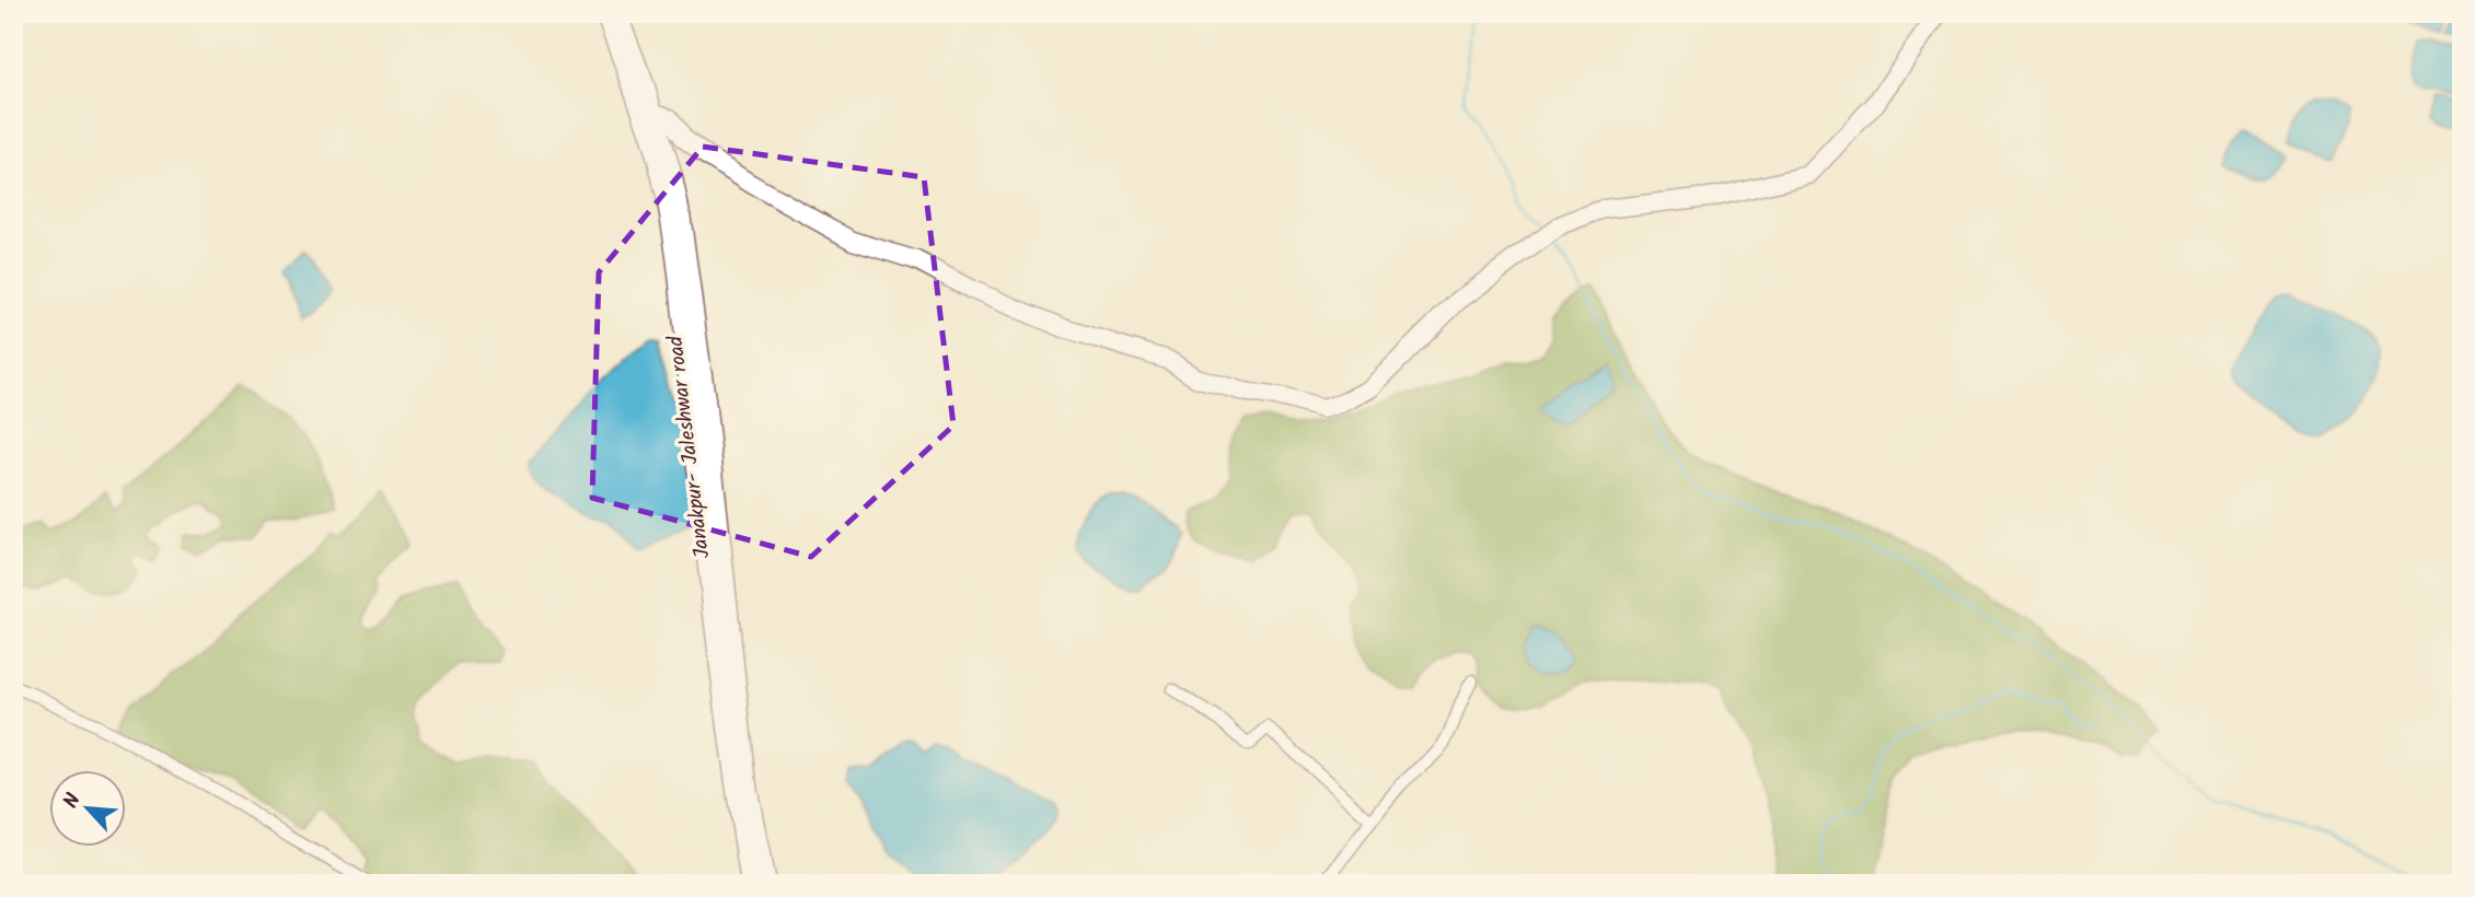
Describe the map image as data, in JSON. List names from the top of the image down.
{
  "streets": {
    "main road": ["Janakpur- Jaleshwar road"]
  },
  "north": "top left"
}
